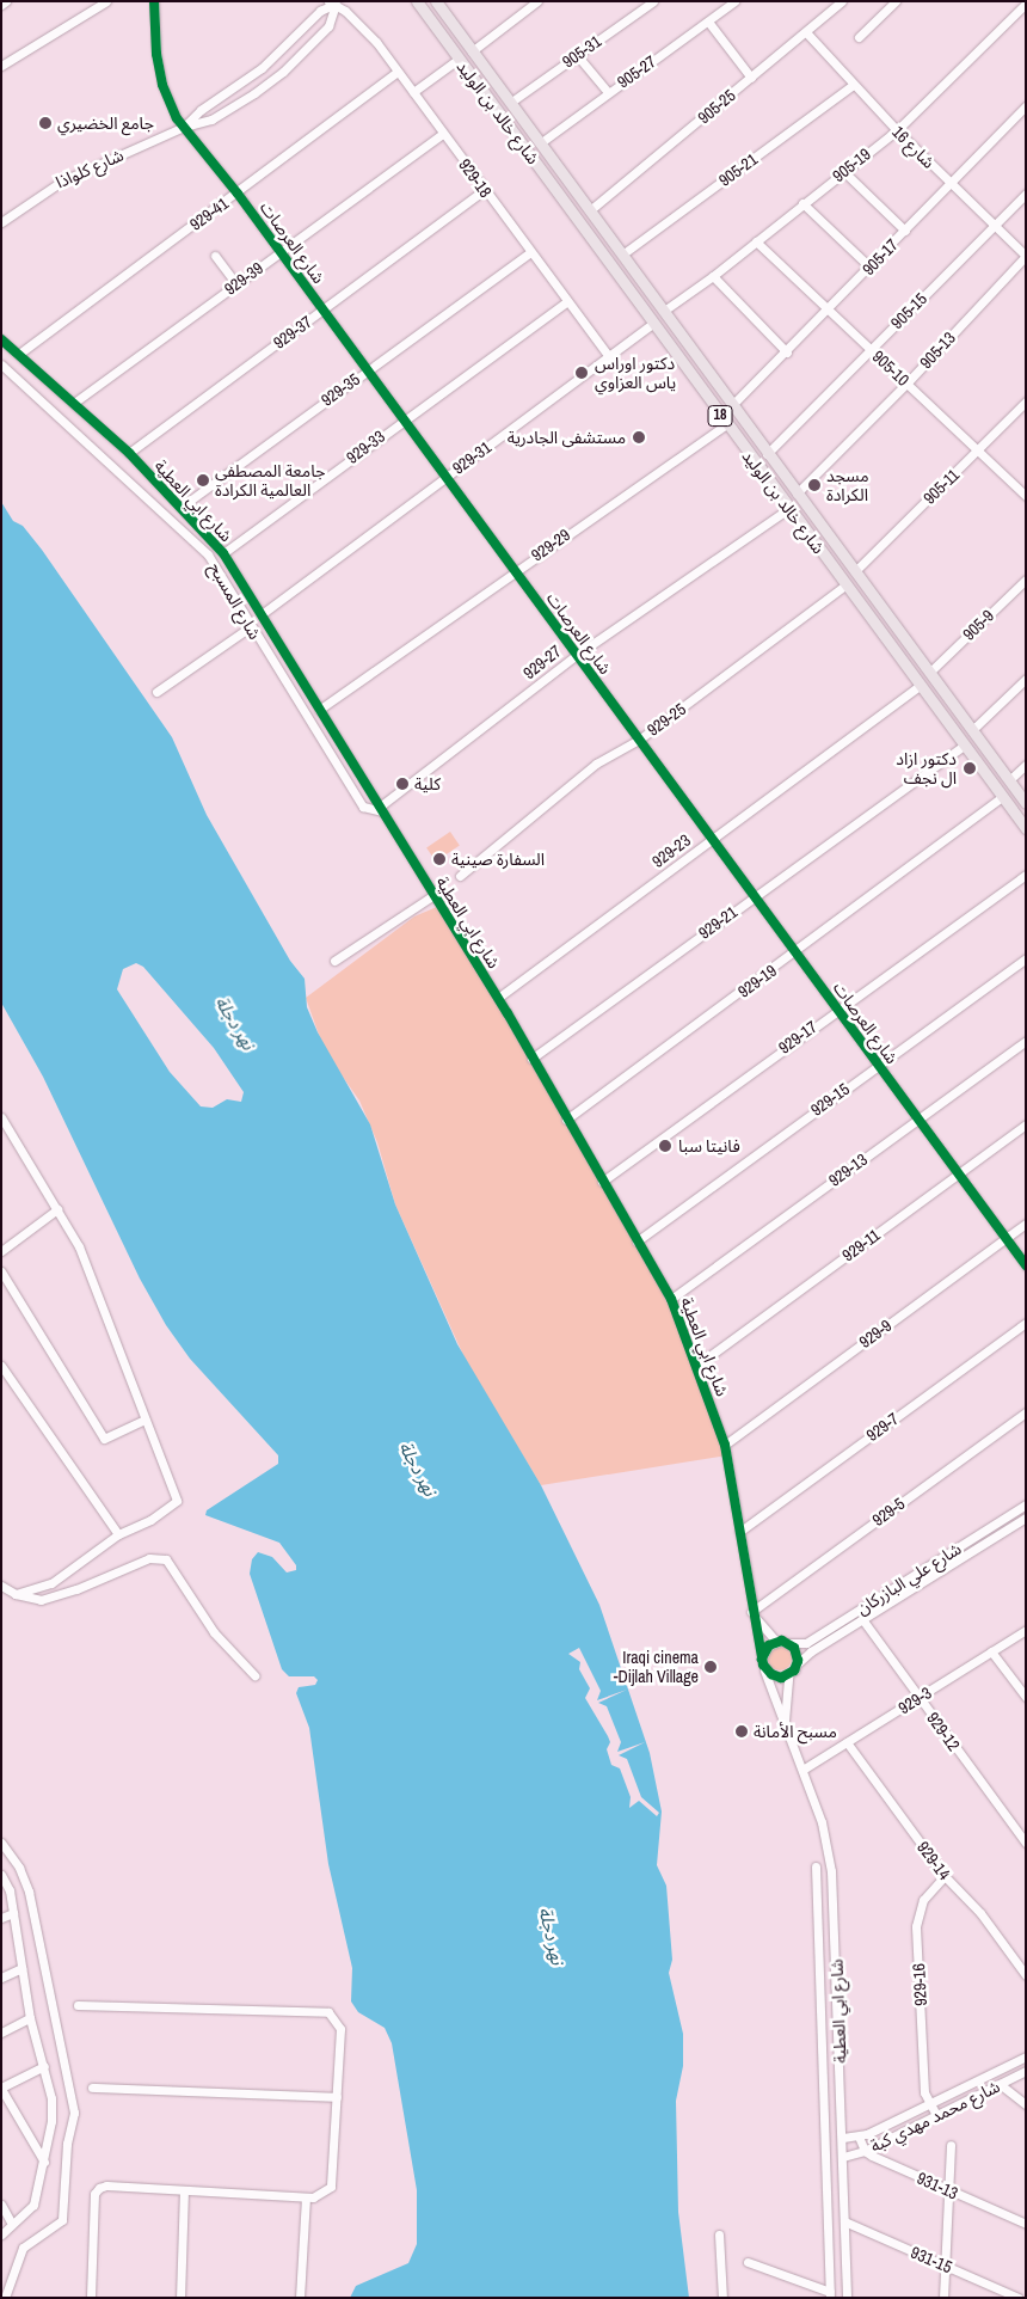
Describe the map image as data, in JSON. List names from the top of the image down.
{
  "streets": {
    "main road": ["شارع خالد بن الوليد", "18"],
    "street": [
      "905-31",
      "905-27",
      "905-25",
      "شارع 16",
      "905-19",
      "شارع كلواذا",
      "905-21",
      "929-18",
      "929-41",
      "شارع العرصات",
      "905-17",
      "929-39",
      "905-15",
      "929-37",
      "905-13",
      "905-10",
      "929-35",
      "929-33",
      "929-31",
      "905-11",
      "شارع ابي العطية",
      "929-29",
      "شارع المسبح",
      "905-9",
      "929-27",
      "929-25",
      "929-23",
      "929-21",
      "929-19",
      "929-17",
      "929-15",
      "929-13",
      "929-11",
      "929-9",
      "929-7",
      "929-5",
      "شارع علي البازركان",
      "929-3",
      "929-12",
      "929-14",
      "929-16",
      "شارع محمد مهدي كبة",
      "931-13",
      "931-15"
    ]
  },
  "crossings": [
    ["905-31", "شارع خالد بن الوليد"],
    ["905-27", "شارع خالد بن الوليد"],
    ["905-25", "شارع خالد بن الوليد"],
    ["905-25", "شارع 16"],
    ["شارع خالد بن الوليد", "905-19"],
    ["شارع خالد بن الوليد", "905-21"],
    ["شارع خالد بن الوليد", "905-17"],
    ["شارع خالد بن الوليد", "905-15"],
    ["شارع خالد بن الوليد", "905-13"],
    ["شارع خالد بن الوليد", "929-31"],
    ["شارع خالد بن الوليد", "905-11"],
    ["شارع خالد بن الوليد", "929-29"],
    ["شارع خالد بن الوليد", "905-9"],
    ["شارع خالد بن الوليد", "929-27"],
    ["شارع خالد بن الوليد", "929-25"],
    ["شارع خالد بن الوليد", "929-23"],
    ["شارع خالد بن الوليد", "929-21"],
    ["شارع خالد بن الوليد", "929-19"],
    ["شارع 16", "905-19"],
    ["شارع 16", "905-21"],
    ["شارع 16", "905-17"],
    ["شارع 16", "905-15"],
    ["شارع 16", "905-13"],
    ["905-19", "905-10"],
    ["شارع كلواذا", "929-18"],
    ["شارع كلواذا", "شارع العرصات"],
    ["929-18", "929-41"],
    ["929-18", "929-39"],
    ["929-18", "929-37"],
    ["929-18", "929-35"],
    ["929-18", "929-33"],
    ["929-18", "929-31"],
    ["929-41", "شارع العرصات"],
    ["929-41", "شارع ابي العطية"],
    ["شارع العرصات", "929-39"],
    ["شارع العرصات", "929-37"],
    ["شارع العرصات", "929-35"],
    ["شارع العرصات", "929-33"],
    ["شارع العرصات", "929-31"],
    ["شارع العرصات", "929-29"],
    ["شارع العرصات", "929-27"],
    ["شارع العرصات", "929-25"],
    ["شارع العرصات", "929-23"],
    ["شارع العرصات", "929-21"],
    ["شارع العرصات", "929-19"],
    ["شارع العرصات", "929-17"],
    ["شارع العرصات", "929-15"],
    ["شارع العرصات", "929-13"],
    ["شارع العرصات", "929-11"],
    ["شارع العرصات", "929-9"],
    ["905-17", "905-10"],
    ["929-39", "شارع ابي العطية"],
    ["905-15", "905-10"],
    ["929-37", "شارع ابي العطية"],
    ["905-13", "905-10"],
    ["905-10", "905-11"],
    ["929-35", "شارع ابي العطية"],
    ["929-33", "شارع ابي العطية"],
    ["929-31", "شارع ابي العطية"],
    ["شارع ابي العطية", "929-29"],
    ["شارع ابي العطية", "شارع المسبح"],
    ["شارع ابي العطية", "929-27"],
    ["شارع ابي العطية", "929-23"],
    ["شارع ابي العطية", "929-21"],
    ["شارع ابي العطية", "929-19"],
    ["شارع ابي العطية", "929-17"],
    ["شارع ابي العطية", "929-15"],
    ["شارع ابي العطية", "929-13"],
    ["شارع ابي العطية", "929-11"],
    ["شارع ابي العطية", "929-9"],
    ["شارع ابي العطية", "929-7"],
    ["شارع ابي العطية", "929-5"],
    ["شارع ابي العطية", "شارع علي البازركان"],
    ["شارع ابي العطية", "929-3"],
    ["شارع ابي العطية", "شارع محمد مهدي كبة"],
    ["شارع ابي العطية", "931-15"],
    ["شارع المسبح", "929-27"],
    ["شارع علي البازركان", "929-12"],
    ["929-3", "929-12"],
    ["929-3", "929-14"],
    ["929-14", "929-16"],
    ["929-16", "شارع محمد مهدي كبة"],
    ["شارع محمد مهدي كبة", "931-13"]
  ],
  "water": ["نهر دجلة"],
  "places": [
    "جامع الخضيري",
    "دكتور اوراس ياس العزاوي",
    "مستشفى الجادرية",
    "جامعة المصطفى العالمية الكرادة",
    "مسجد الكرادة",
    "دكتور ازاد ال نجف",
    "كلية",
    "السفارة صينية",
    "فانيتا سبا",
    "Iraqi cinema -Dijlah Village",
    "مسبح الأمانة"
  ]
}
